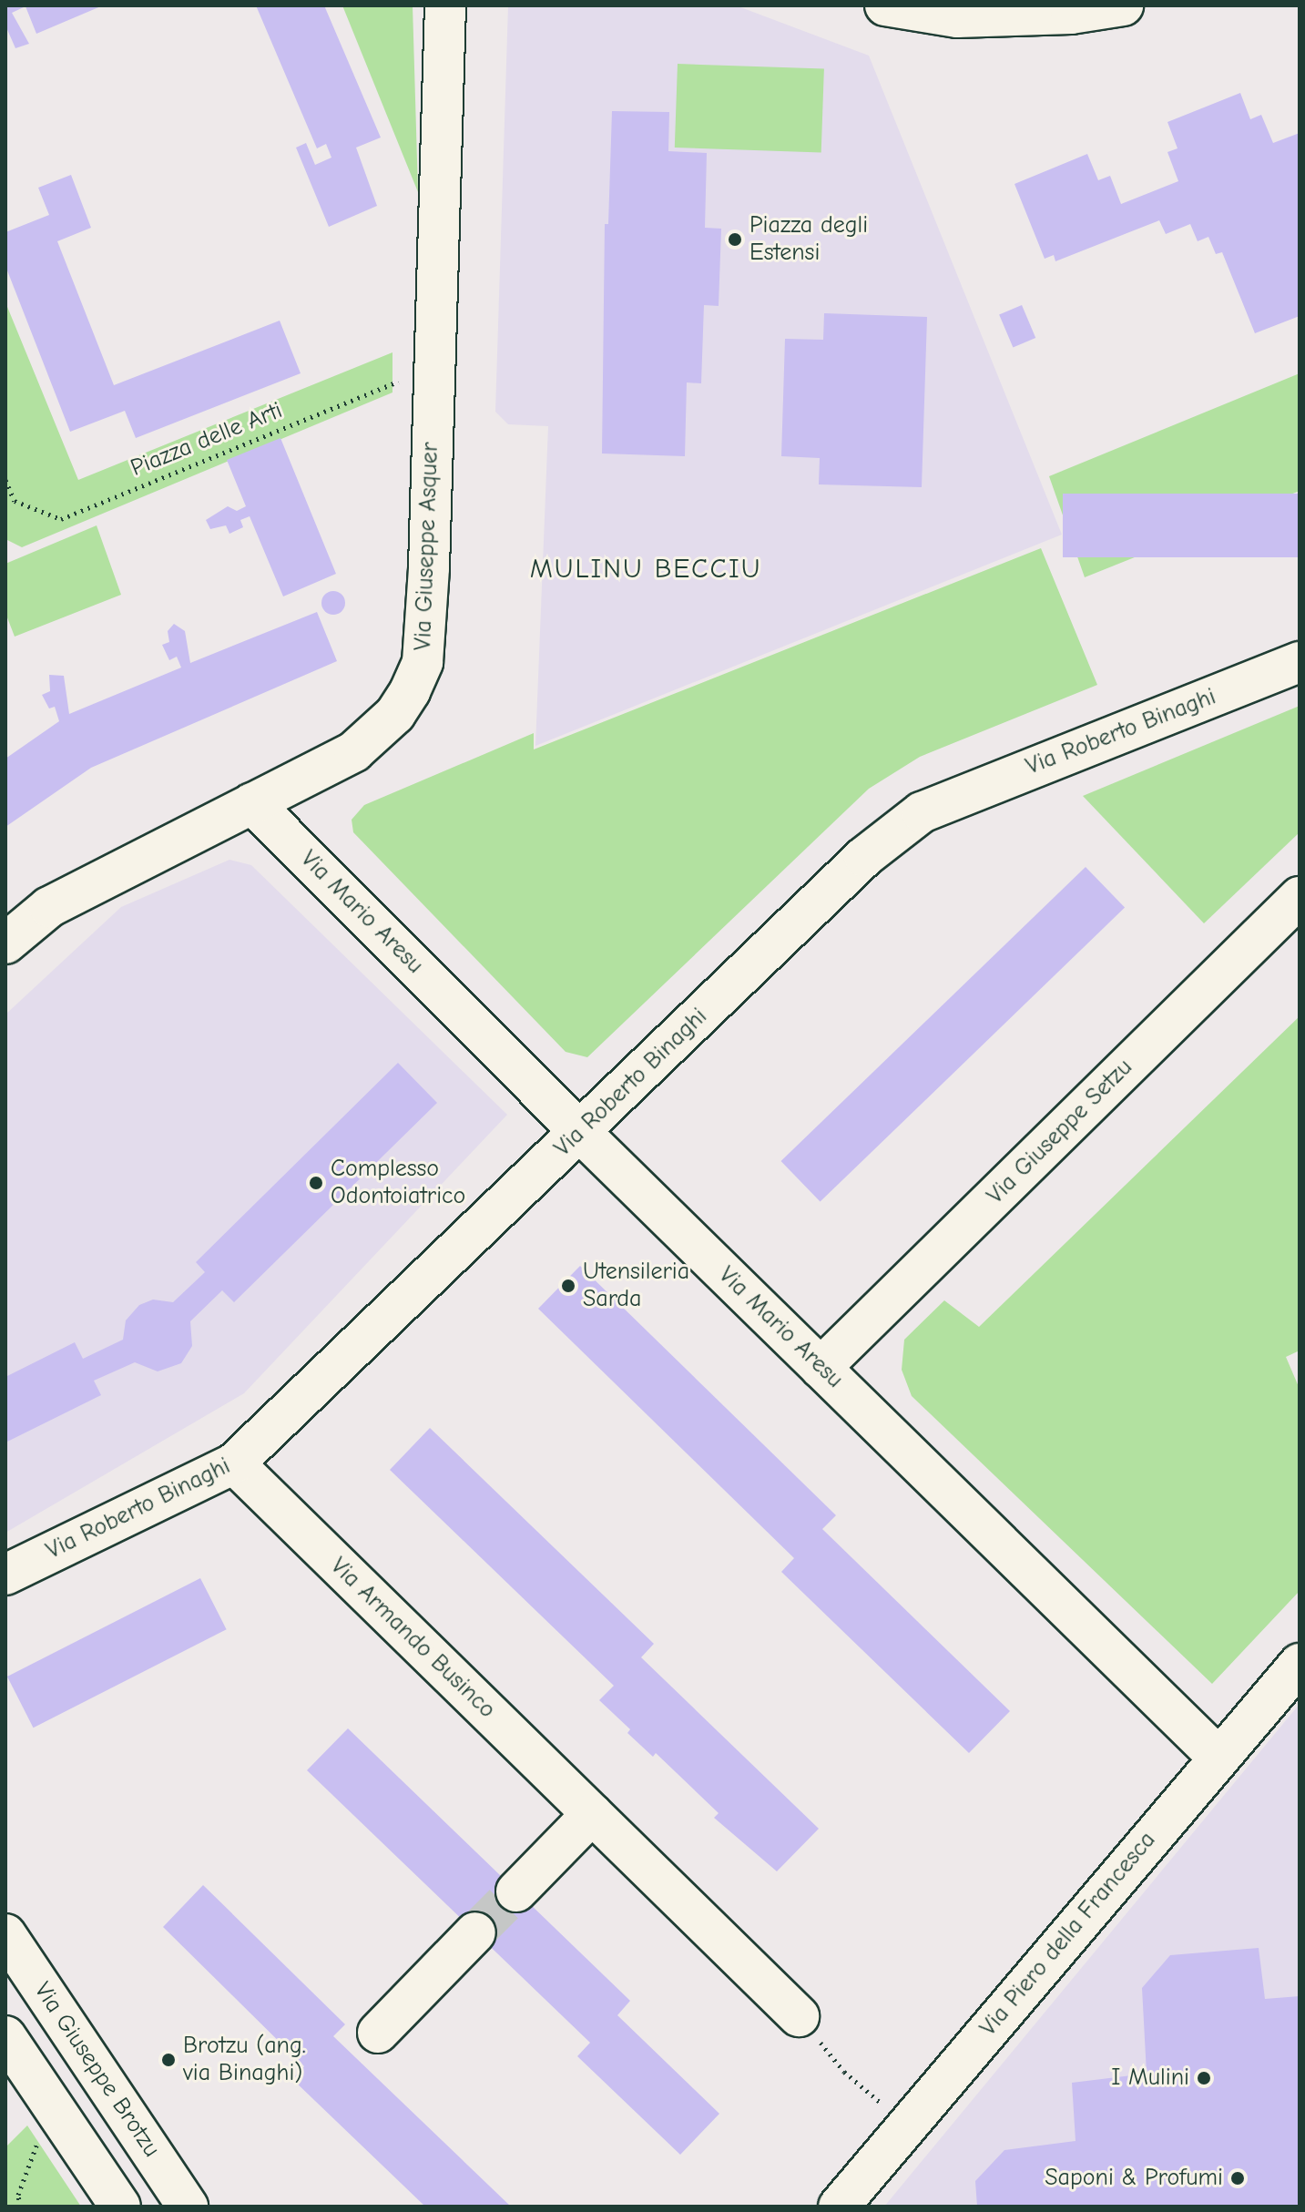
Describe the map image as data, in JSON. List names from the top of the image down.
{
  "streets": {
    "street": [
      "Via Giuseppe Asquer",
      "Via Roberto Binaghi",
      "Via Mario Aresu",
      "Via Giuseppe Setzu",
      "Via Armando Businco",
      "Via Piero della Francesca",
      "Via Giuseppe Brotzu"
    ],
    "path": ["Piazza delle Arti"]
  },
  "crossings": [
    ["Piazza delle Arti", "Via Giuseppe Asquer"],
    ["Via Giuseppe Asquer", "Via Mario Aresu"],
    ["Via Roberto Binaghi", "Via Mario Aresu"],
    ["Via Roberto Binaghi", "Via Armando Businco"],
    ["Via Mario Aresu", "Via Giuseppe Setzu"],
    ["Via Mario Aresu", "Via Piero della Francesca"]
  ],
  "districts": ["MULINU BECCIU"],
  "places": [
    "Piazza degli Estensi",
    "Complesso Odontoiatrico",
    "Utensileria Sarda",
    "Brotzu (ang. via Binaghi)",
    "I Mulini",
    "Saponi & Profumi"
  ]
}
